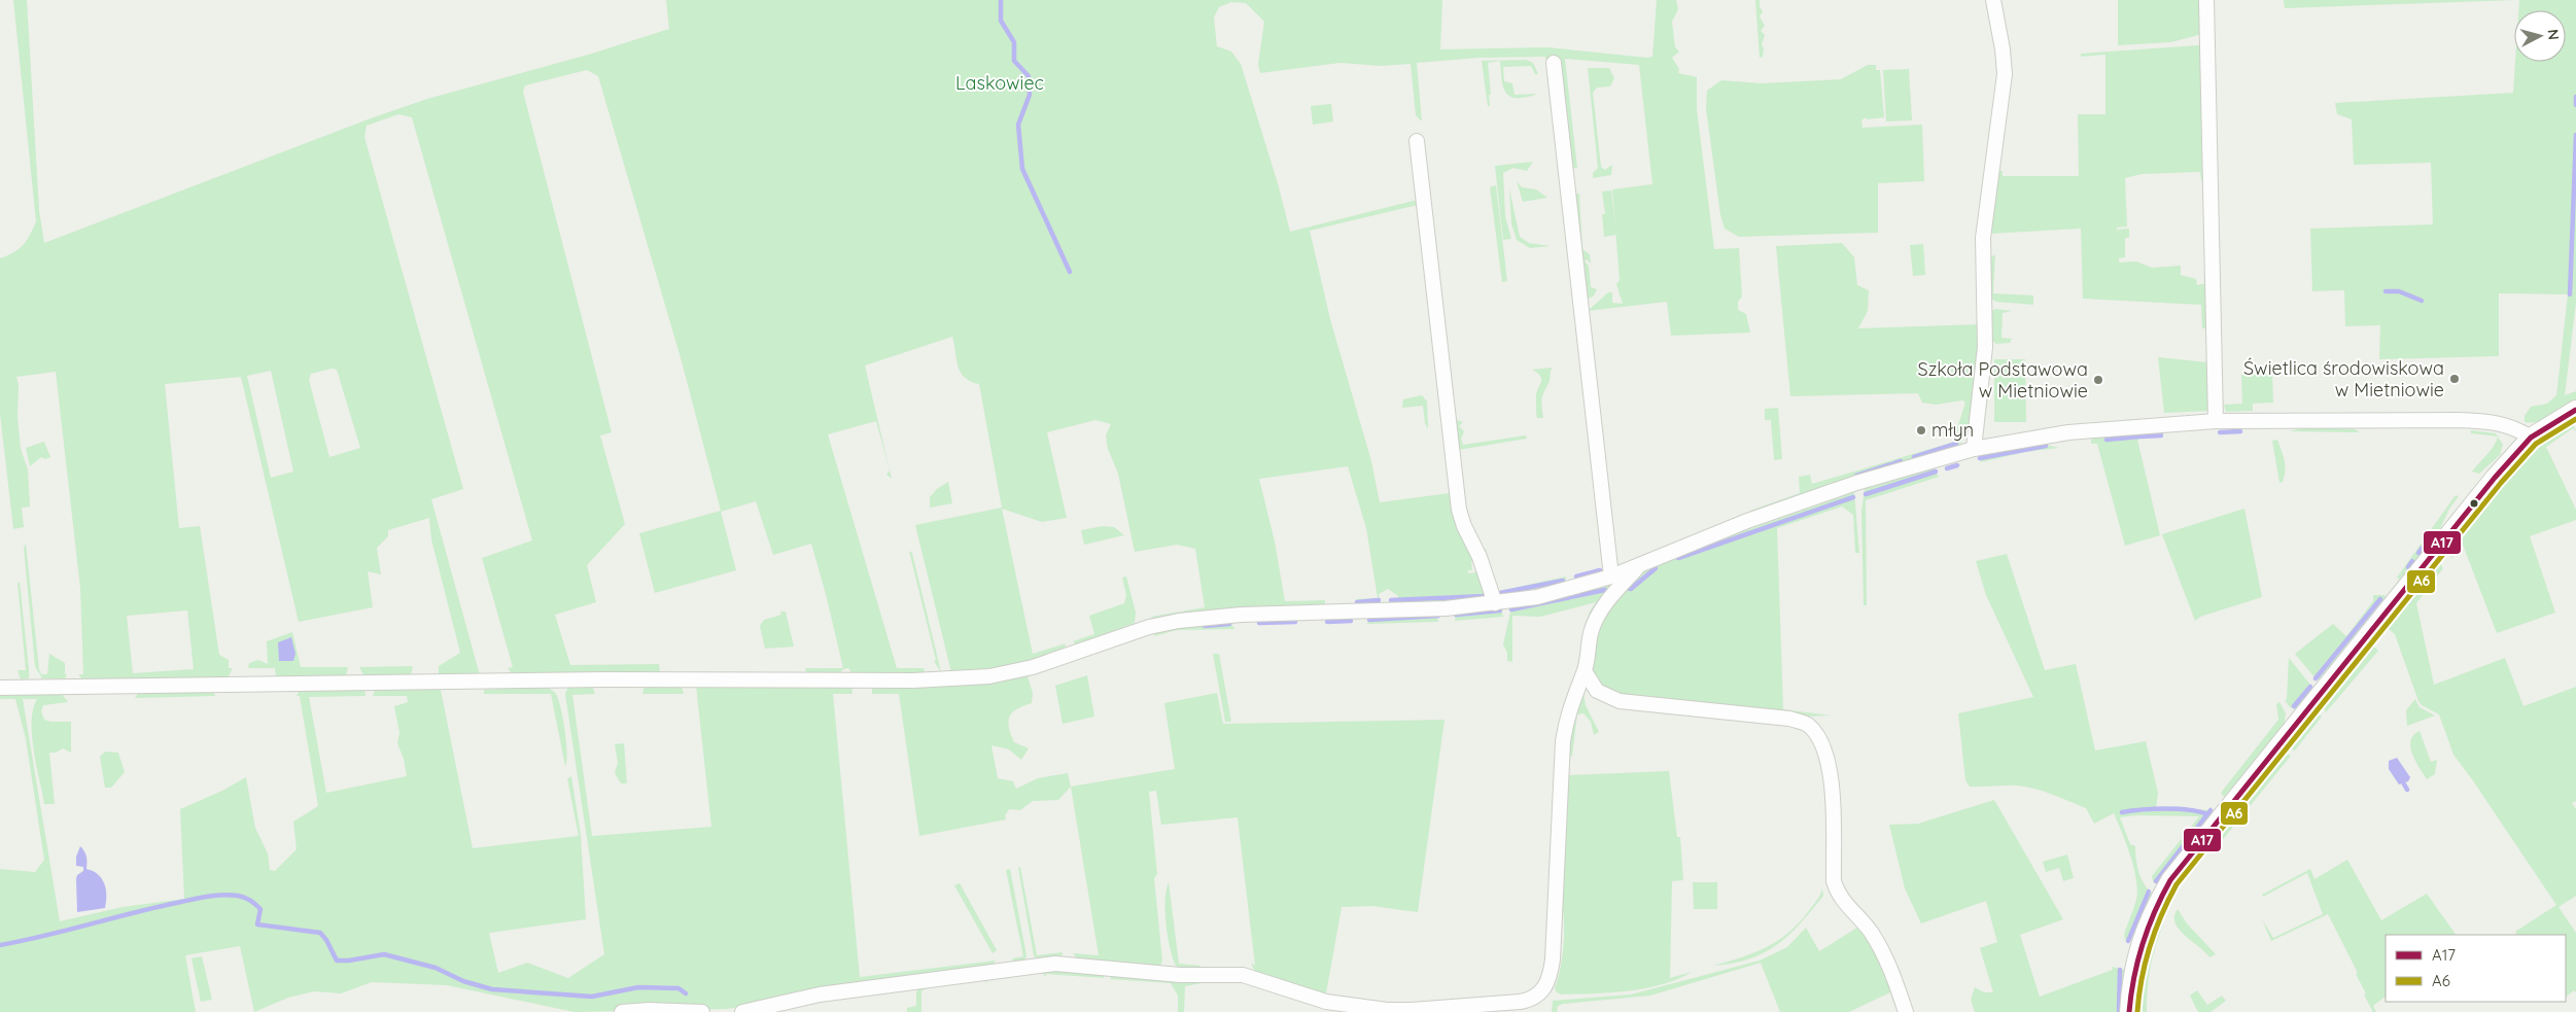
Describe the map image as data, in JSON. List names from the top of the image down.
{
  "parks": ["Laskowiec"],
  "places": ["Świetlica środowiskowa w Mietniowie", "Szkoła Podstawowa w Mietniowie", "młyn"],
  "lines": ["transit line A17", "transit line A6"],
  "legend": ["A17", "A6"],
  "north": "right"
}
